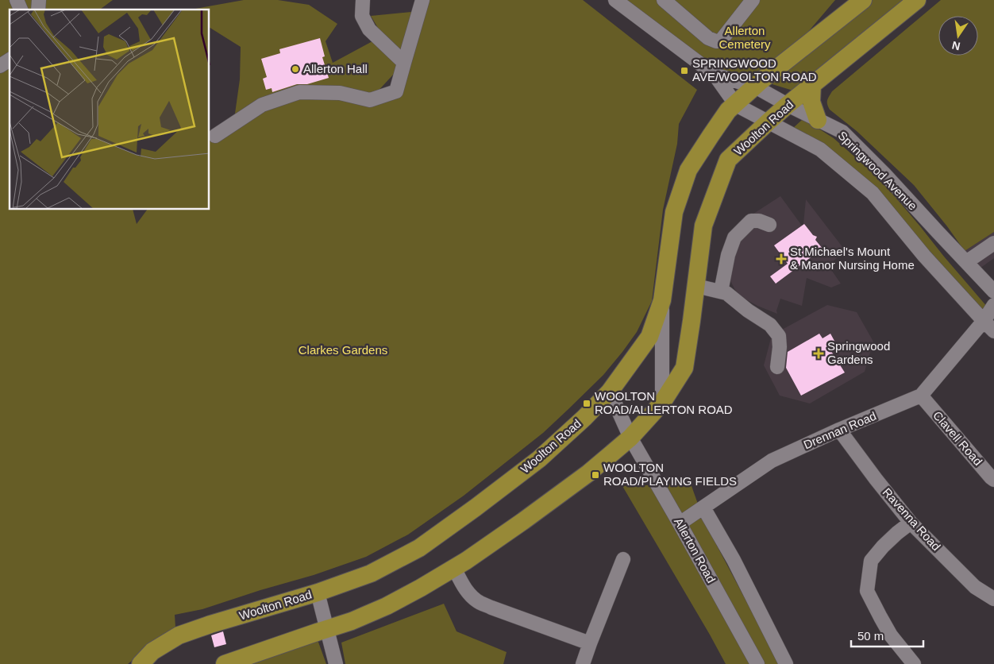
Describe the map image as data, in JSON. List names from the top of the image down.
{
  "streets": {
    "main road": ["Woolton Road"],
    "street": [
      "Springwood Avenue",
      "Drennan Road",
      "Clavell Road",
      "Ravenna Road",
      "Allerton Road"
    ]
  },
  "crossings": [
    ["Woolton Road", "Springwood Avenue"],
    ["Woolton Road", "Allerton Road"],
    ["Springwood Avenue", "Drennan Road"],
    ["Drennan Road", "Clavell Road"],
    ["Drennan Road", "Ravenna Road"],
    ["Drennan Road", "Allerton Road"]
  ],
  "parks": ["Allerton Cemetery", "Clarkes Gardens"],
  "places": {
    "other": ["Allerton Hall"],
    "transit": ["SPRINGWOOD AVE/WOOLTON ROAD", "WOOLTON ROAD/ALLERTON ROAD", "WOOLTON ROAD/PLAYING FIELDS"],
    "health": ["St Michael's Mount & Manor Nursing Home", "Springwood Gardens"]
  },
  "scale_bar": "50 m",
  "north": "bottom"
}
